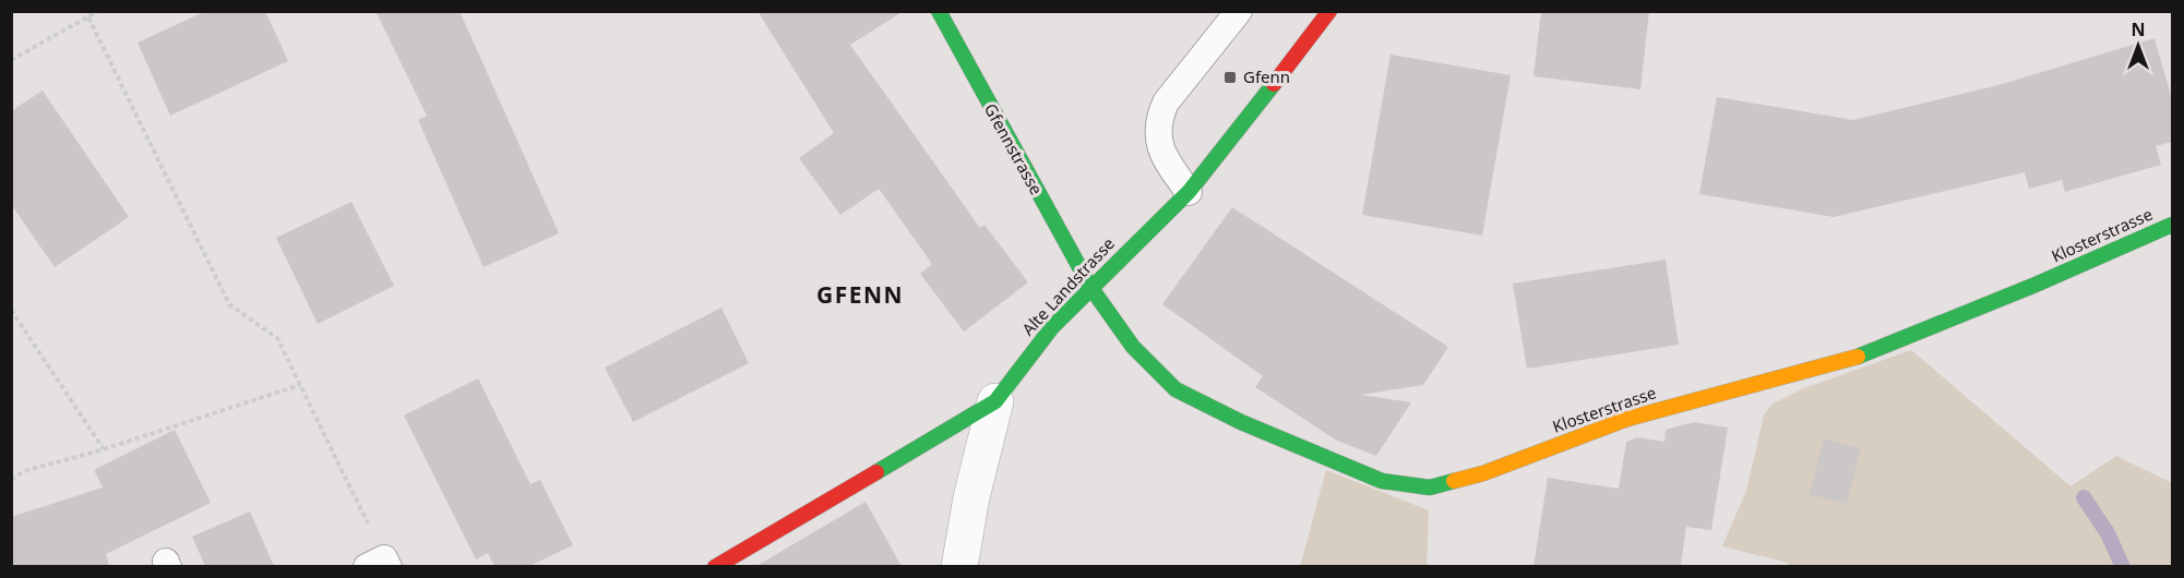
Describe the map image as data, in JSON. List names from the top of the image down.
{
  "streets": {
    "street": ["Gfennstrasse", "Klosterstrasse", "Alte Landstrasse"]
  },
  "crossings": [
    ["Gfennstrasse", "Klosterstrasse"],
    ["Gfennstrasse", "Alte Landstrasse"],
    ["Klosterstrasse", "Alte Landstrasse"]
  ],
  "districts": ["GFENN"],
  "places": {
    "transit": ["Gfenn"]
  },
  "north": "top"
}
